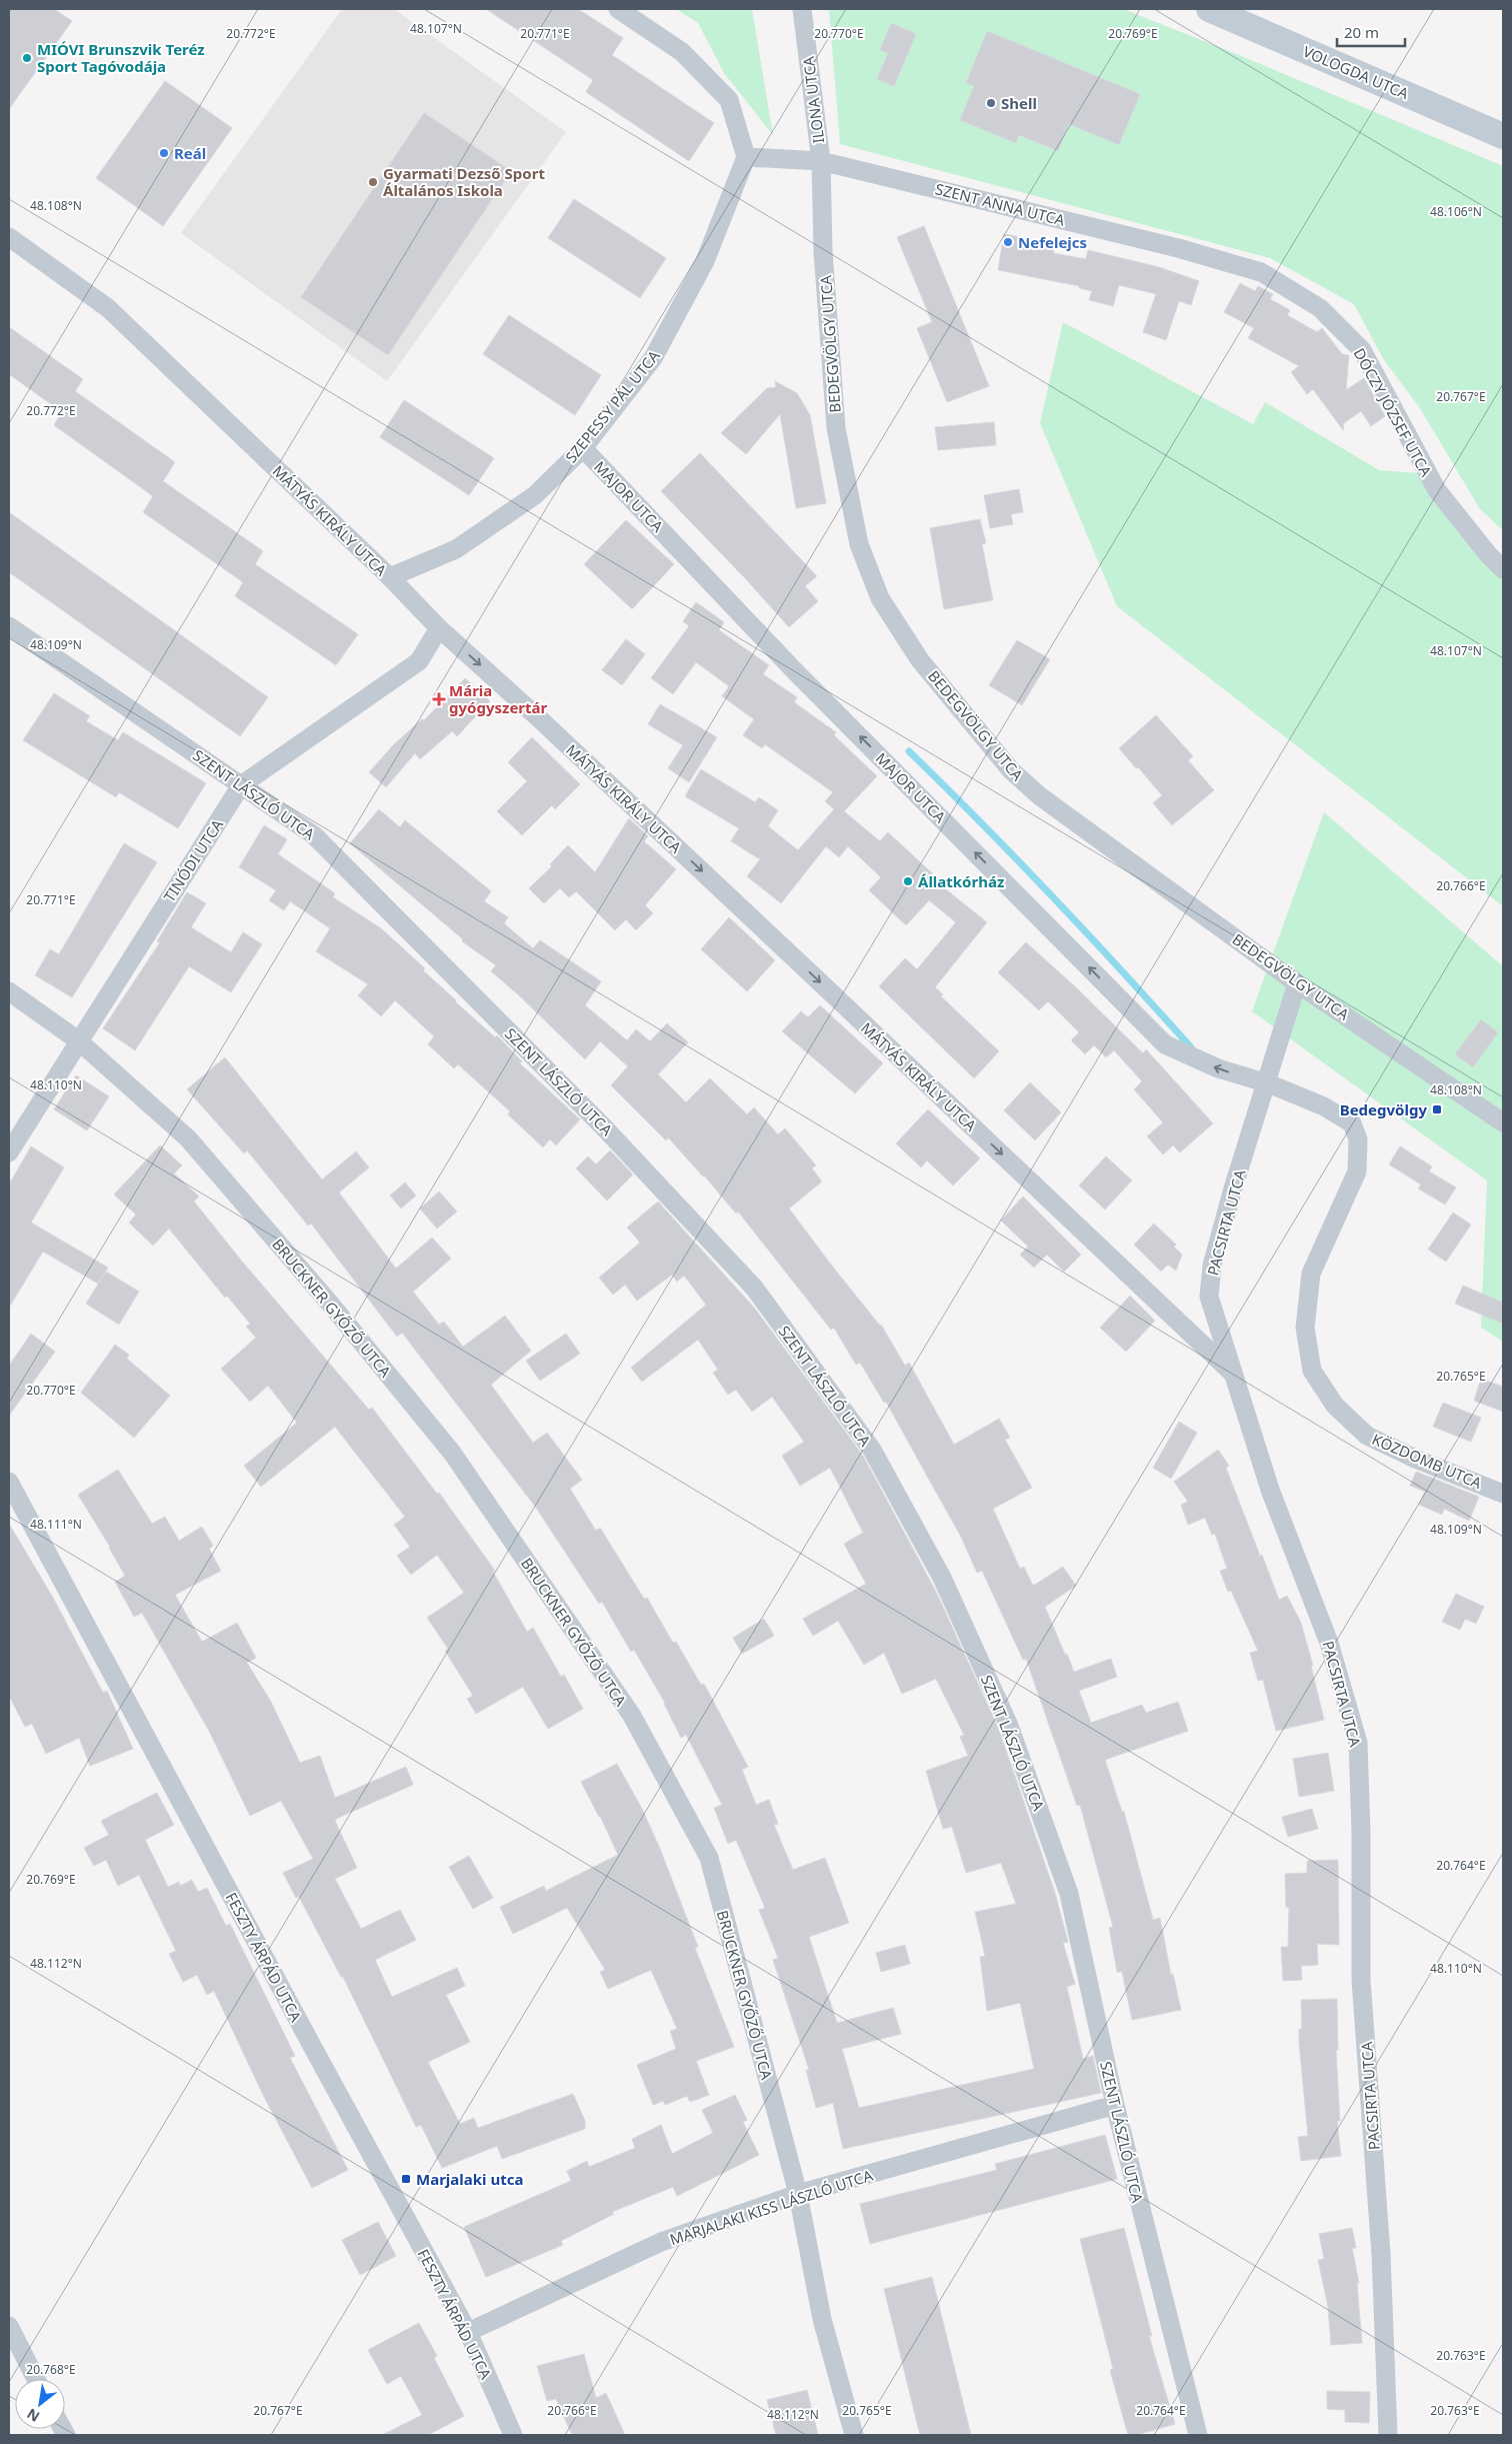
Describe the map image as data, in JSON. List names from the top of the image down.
{
  "streets": {
    "street": [
      "VOLOGDA UTCA",
      "ILONA UTCA",
      "SZENT ANNA UTCA",
      "BEDEGVÖLGY UTCA",
      "SZEPESSY PÁL UTCA",
      "DÓCZY JÓZSEF UTCA",
      "MAJOR UTCA",
      "MÁTYÁS KIRÁLY UTCA",
      "SZENT LÁSZLÓ UTCA",
      "TINÓDI UTCA",
      "PACSIRTA UTCA",
      "BRUCKNER GYŐZŐ UTCA",
      "KÖZDOMB UTCA",
      "FESZTY ÁRPÁD UTCA",
      "MARJALAKI KISS LÁSZLÓ UTCA"
    ]
  },
  "crossings": [
    ["ILONA UTCA", "SZENT ANNA UTCA"],
    ["ILONA UTCA", "BEDEGVÖLGY UTCA"],
    ["SZENT ANNA UTCA", "BEDEGVÖLGY UTCA"],
    ["SZENT ANNA UTCA", "SZEPESSY PÁL UTCA"],
    ["SZENT ANNA UTCA", "DÓCZY JÓZSEF UTCA"],
    ["BEDEGVÖLGY UTCA", "PACSIRTA UTCA"],
    ["SZEPESSY PÁL UTCA", "MAJOR UTCA"],
    ["SZEPESSY PÁL UTCA", "MÁTYÁS KIRÁLY UTCA"],
    ["MAJOR UTCA", "PACSIRTA UTCA"],
    ["MAJOR UTCA", "KÖZDOMB UTCA"],
    ["MÁTYÁS KIRÁLY UTCA", "TINÓDI UTCA"],
    ["MÁTYÁS KIRÁLY UTCA", "PACSIRTA UTCA"],
    ["SZENT LÁSZLÓ UTCA", "TINÓDI UTCA"],
    ["SZENT LÁSZLÓ UTCA", "MARJALAKI KISS LÁSZLÓ UTCA"],
    ["TINÓDI UTCA", "BRUCKNER GYŐZŐ UTCA"],
    ["PACSIRTA UTCA", "KÖZDOMB UTCA"],
    ["BRUCKNER GYŐZŐ UTCA", "MARJALAKI KISS LÁSZLÓ UTCA"],
    ["FESZTY ÁRPÁD UTCA", "MARJALAKI KISS LÁSZLÓ UTCA"]
  ],
  "one_way": ["MAJOR UTCA", "MÁTYÁS KIRÁLY UTCA"],
  "places": {
    "other": [
      "MIÓVI Brunszvik Teréz Sport Tagóvodája",
      "Shell",
      "Reál",
      "Gyarmati Dezső Sport Általános Iskola",
      "Nefelejcs",
      "Állatkórház"
    ],
    "health": ["Mária gyógyszertár"],
    "transit": ["Bedegvölgy", "Marjalaki utca"]
  },
  "scale_bar": "20 m",
  "north": "bottom left",
  "coordinates": [
    "48.107°N",
    "20.772°E",
    "20.771°E",
    "20.770°E",
    "20.769°E",
    "48.108°N",
    "48.106°N",
    "20.767°E",
    "48.109°N",
    "20.766°E",
    "48.110°N",
    "20.765°E",
    "48.111°N",
    "20.764°E",
    "48.112°N",
    "20.763°E",
    "20.768°E"
  ]
}
